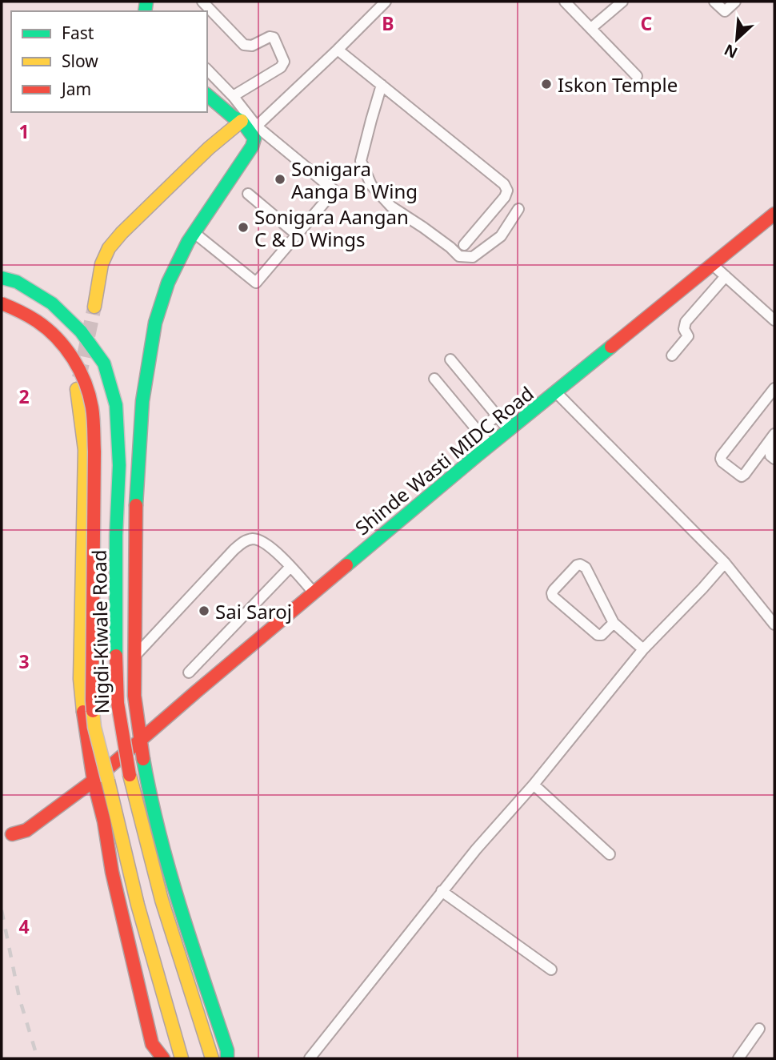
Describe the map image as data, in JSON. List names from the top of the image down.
{
  "streets": {
    "street": ["Shinde Wasti MIDC Road", "Nigdi-Kiwale Road"]
  },
  "places": [
    "Iskon Temple",
    "Sonigara Aanga B Wing",
    "Sonigara Aangan C & D Wings",
    "Sai Saroj"
  ],
  "legend": ["Fast", "Slow", "Jam"],
  "north": "bottom left",
  "grid": {
    "columns": ["B", "C"],
    "rows": [
      "1",
      "2",
      "3",
      "4"
    ]
  }
}
